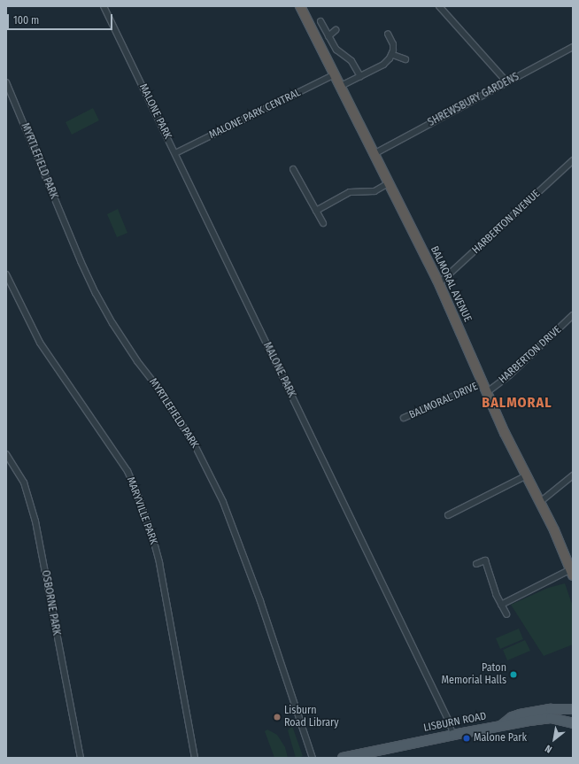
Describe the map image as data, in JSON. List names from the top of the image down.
{
  "streets": {
    "highway": ["BALMORAL AVENUE"],
    "main road": ["LISBURN ROAD"],
    "street": [
      "SHREWSBURY GARDENS",
      "MALONE PARK",
      "MALONE PARK CENTRAL",
      "MYRTLEFIELD PARK",
      "HARBERTON AVENUE",
      "HARBERTON DRIVE",
      "BALMORAL DRIVE",
      "MARYVILLE PARK",
      "OSBORNE PARK"
    ]
  },
  "crossings": [
    ["SHREWSBURY GARDENS", "BALMORAL AVENUE"],
    ["MALONE PARK", "MALONE PARK CENTRAL"],
    ["MALONE PARK", "LISBURN ROAD"],
    ["MALONE PARK CENTRAL", "BALMORAL AVENUE"],
    ["HARBERTON AVENUE", "BALMORAL AVENUE"],
    ["BALMORAL AVENUE", "HARBERTON DRIVE"],
    ["BALMORAL AVENUE", "BALMORAL DRIVE"]
  ],
  "districts": ["BALMORAL"],
  "places": ["Paton Memorial Halls", "Lisburn Road Library", "Malone Park"],
  "scale_bar": "100 m",
  "north": "bottom left"
}
